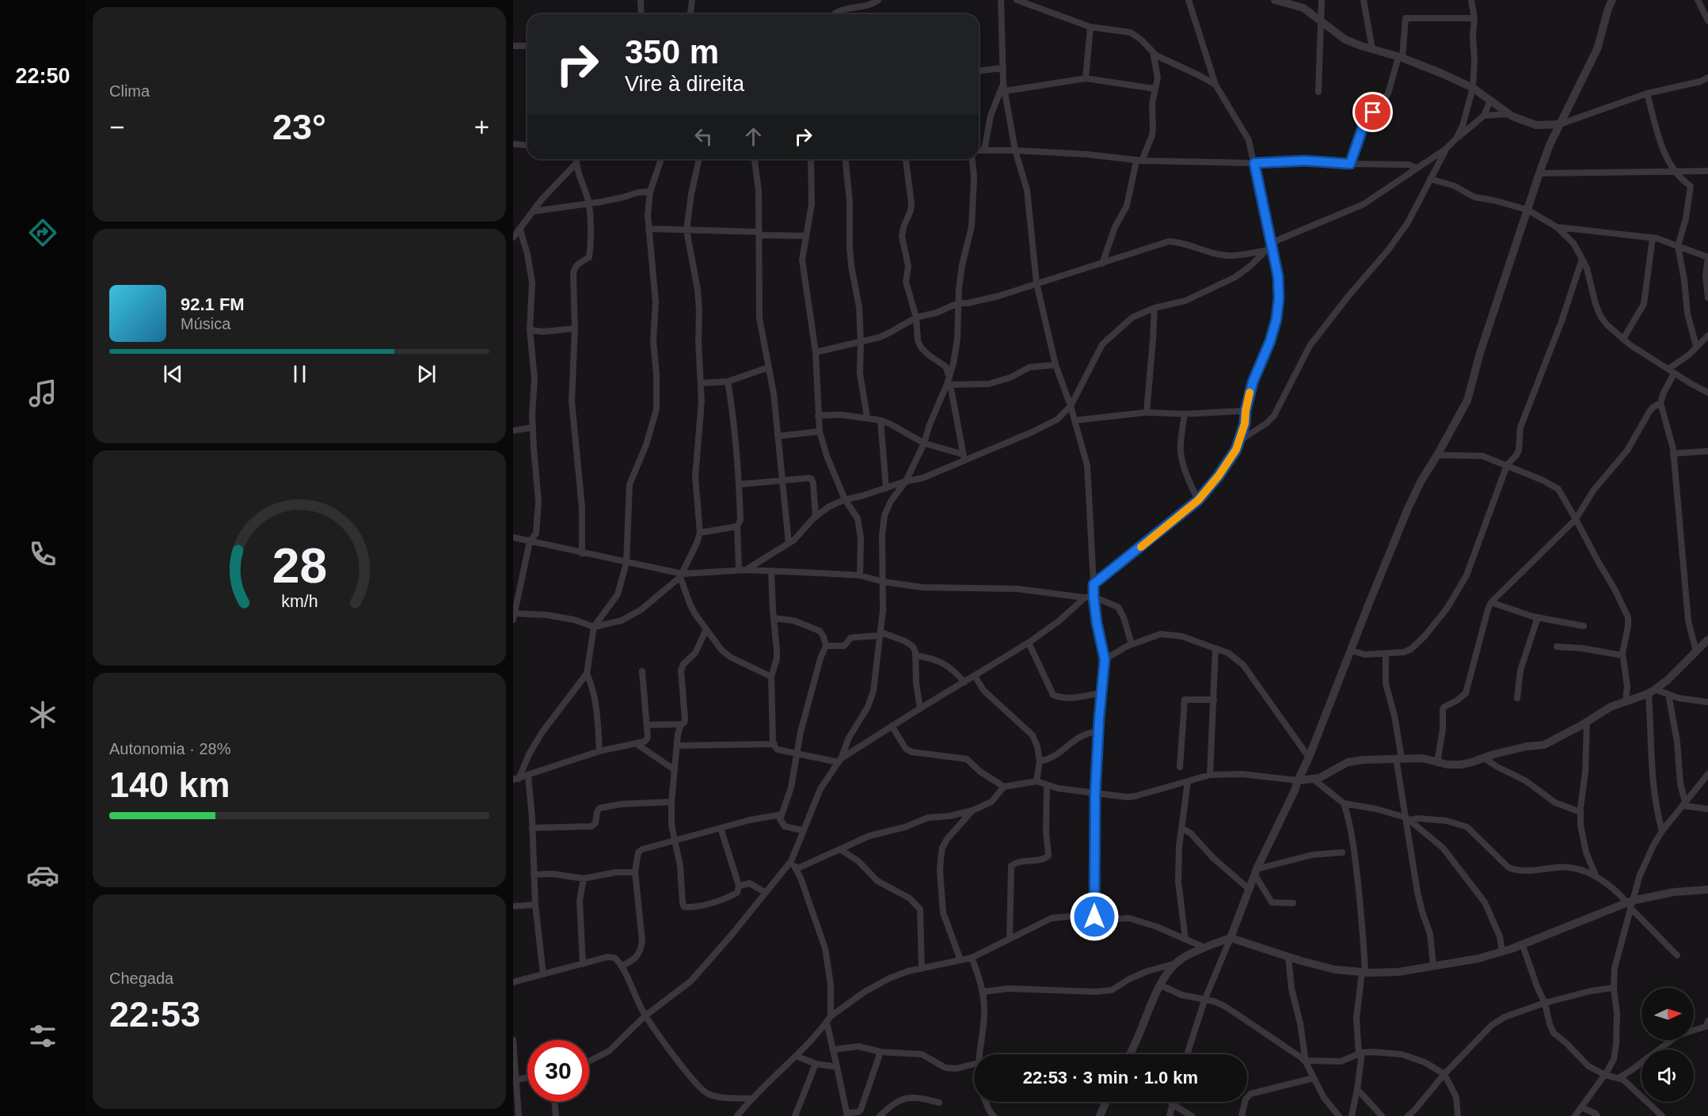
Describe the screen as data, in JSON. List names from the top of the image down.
{
  "north": "right",
  "page": {
    "tabs": "22:50",
    "tile": [
      "Clima",
      ["Autonomia · 28%", "140 km"],
      ["Chegada", "22:53"]
    ],
    "turn": ["350 m", "Vire à direita"],
    "heat": ["−", "23°", "+"],
    "song": ["92.1 FM", "Música"],
    "limit": "30",
    "trip": "22:53 · 3 min · 1.0 km",
    "gauge": ["28", "km/h"]
  }
}
